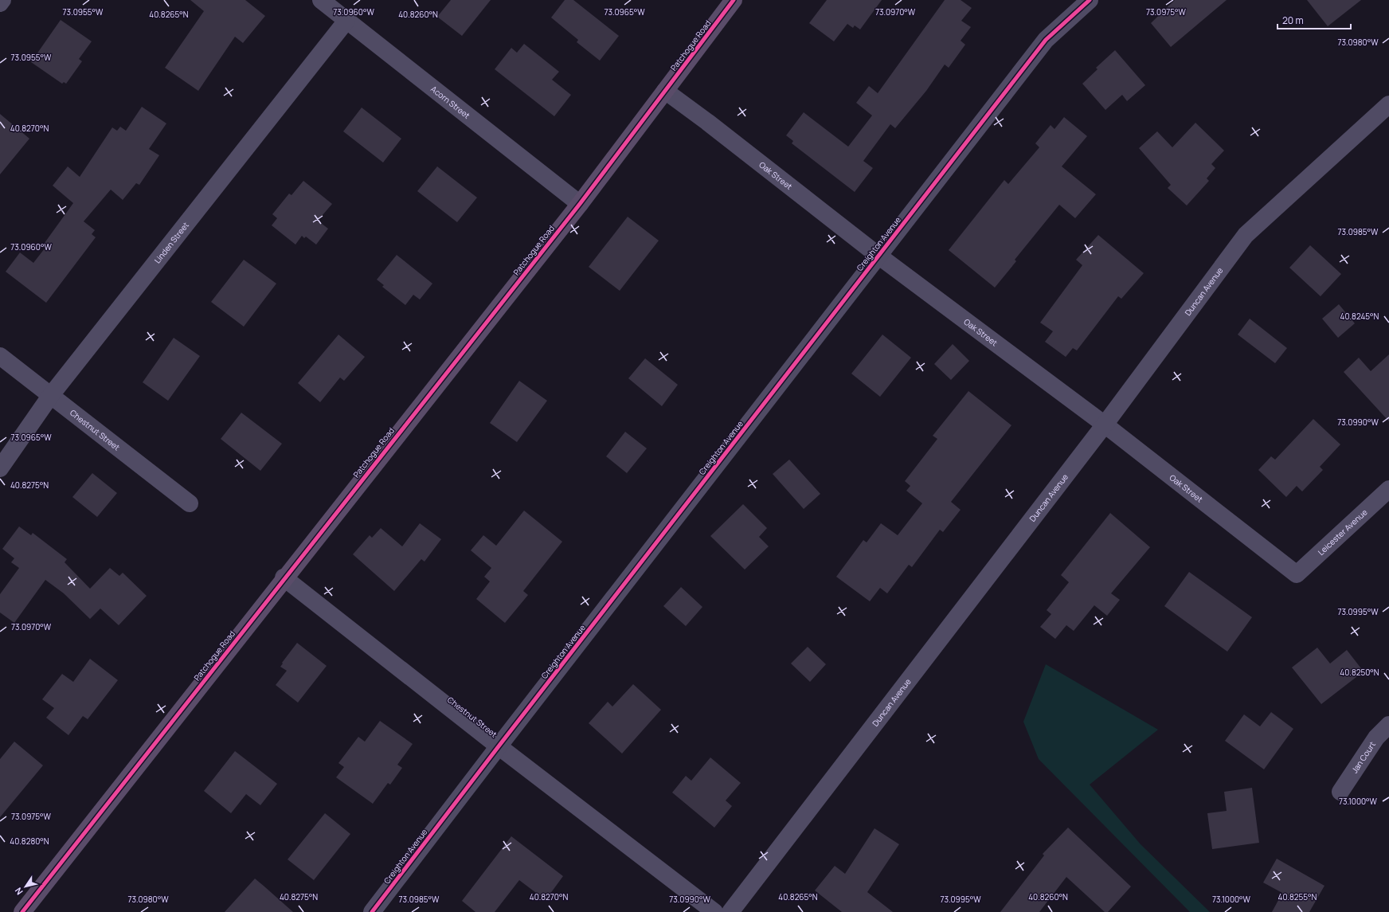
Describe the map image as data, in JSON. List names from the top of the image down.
{
  "streets": {
    "main road": ["Patchogue Road"],
    "street": [
      "Acorn Street",
      "Oak Street",
      "Linden Street",
      "Creighton Avenue",
      "Duncan Avenue",
      "Chestnut Street",
      "Leicester Avenue",
      "Jan Court"
    ]
  },
  "crossings": [
    ["Patchogue Road", "Acorn Street"],
    ["Patchogue Road", "Oak Street"],
    ["Patchogue Road", "Chestnut Street"],
    ["Acorn Street", "Linden Street"],
    ["Oak Street", "Creighton Avenue"],
    ["Oak Street", "Duncan Avenue"],
    ["Oak Street", "Leicester Avenue"],
    ["Linden Street", "Chestnut Street"],
    ["Creighton Avenue", "Chestnut Street"]
  ],
  "scale_bar": "20 m",
  "north": "bottom left",
  "coordinates": [
    "73.0965°W",
    "73.0960°W",
    "73.0970°W",
    "73.0975°W",
    "73.0955°W",
    "40.8265°N",
    "40.8260°N",
    "73.0980°W",
    "40.8270°N",
    "73.0985°W",
    "40.8245°N",
    "73.0990°W",
    "40.8275°N",
    "73.0995°W",
    "40.8250°N",
    "73.1000°W",
    "40.8280°N",
    "40.8255°N"
  ]
}
